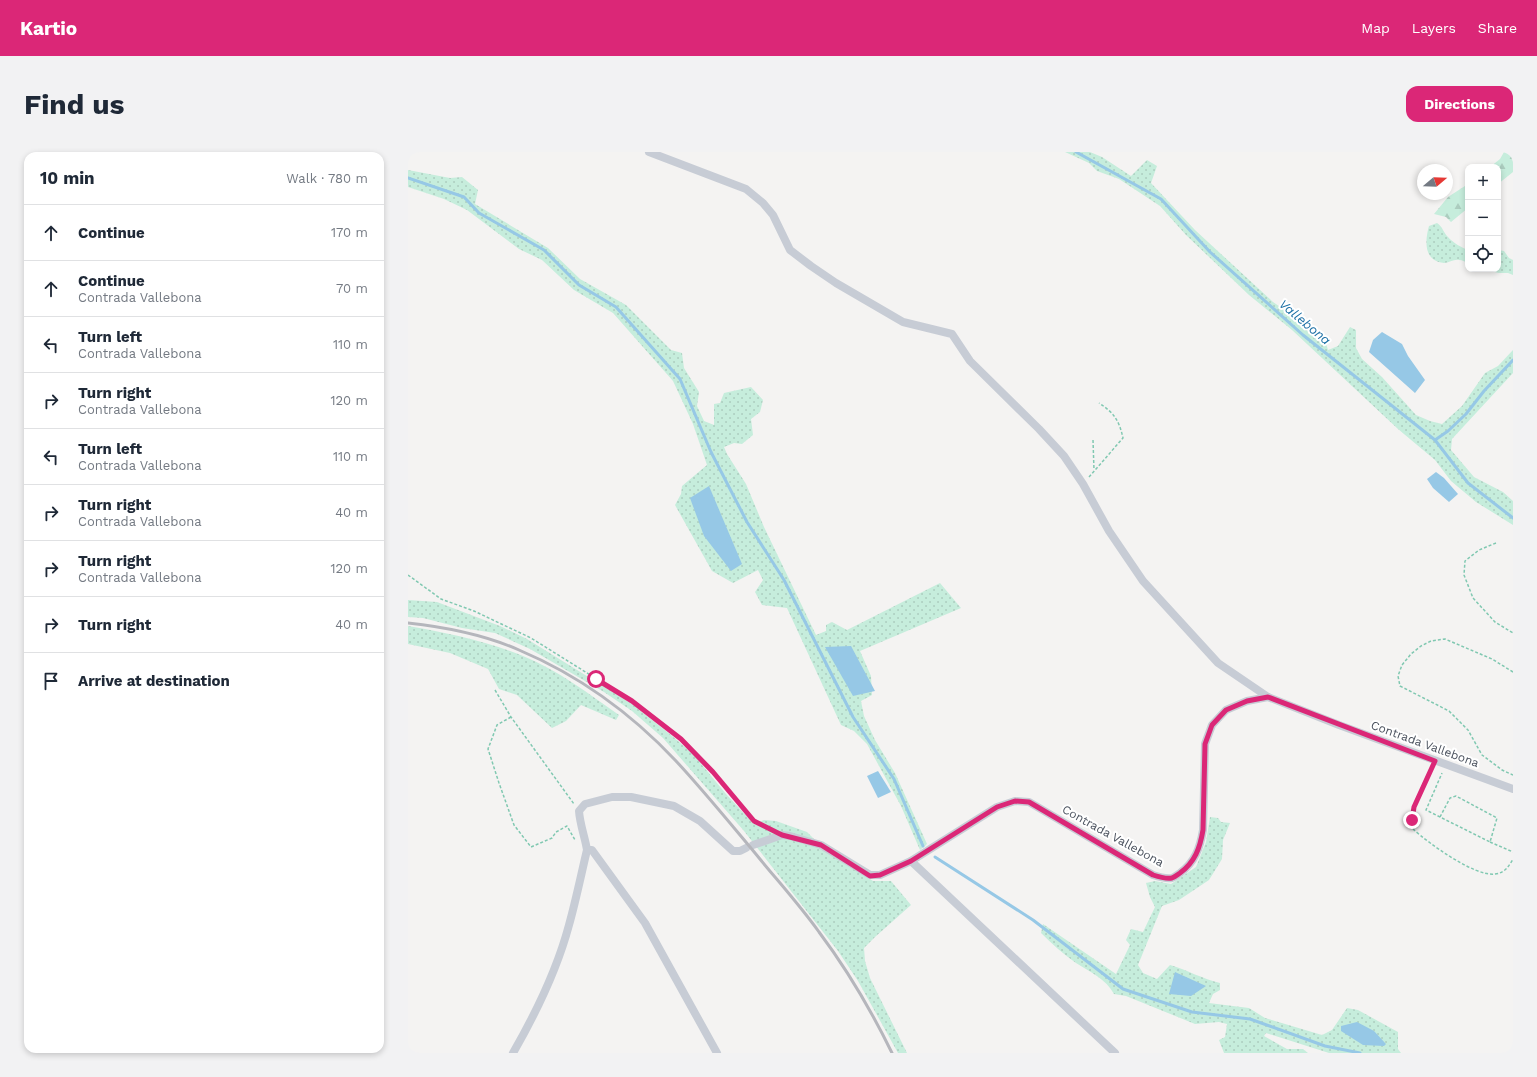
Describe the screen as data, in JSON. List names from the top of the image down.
{
  "streets": {
    "street": ["Contrada Vallebona"]
  },
  "water": ["Vallebona"],
  "north": "right",
  "page": {
    "header": "Kartio",
    "nav": ["Map", "Layers", "Share"],
    "buttons": "Directions",
    "title": "Find us",
    "heading": ["10 min", "Walk · 780 m"],
    "map_buttons": ["+", "−"],
    "list": [
      ["Continue", "170 m"],
      ["Continue", "Contrada Vallebona", "70 m"],
      ["Turn left", "Contrada Vallebona", "110 m"],
      ["Turn right", "Contrada Vallebona", "120 m"],
      ["Turn left", "Contrada Vallebona", "110 m"],
      ["Turn right", "Contrada Vallebona", "40 m"],
      ["Turn right", "Contrada Vallebona", "120 m"],
      ["Turn right", "40 m"],
      "Arrive at destination"
    ]
  }
}
